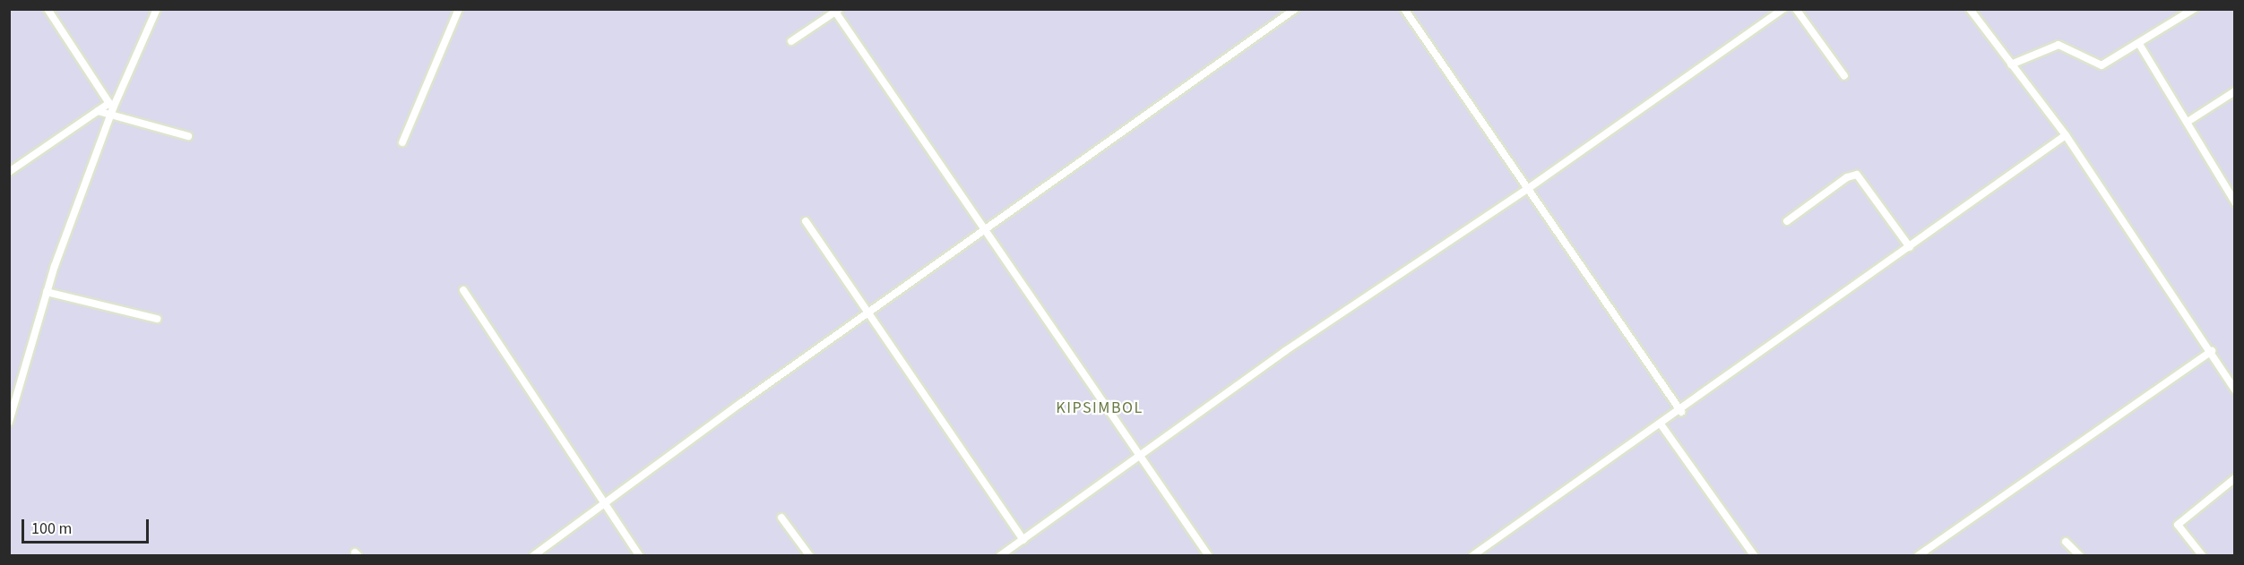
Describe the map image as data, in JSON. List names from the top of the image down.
{
  "districts": ["KIPSIMBOL"],
  "scale_bar": "100 m"
}
